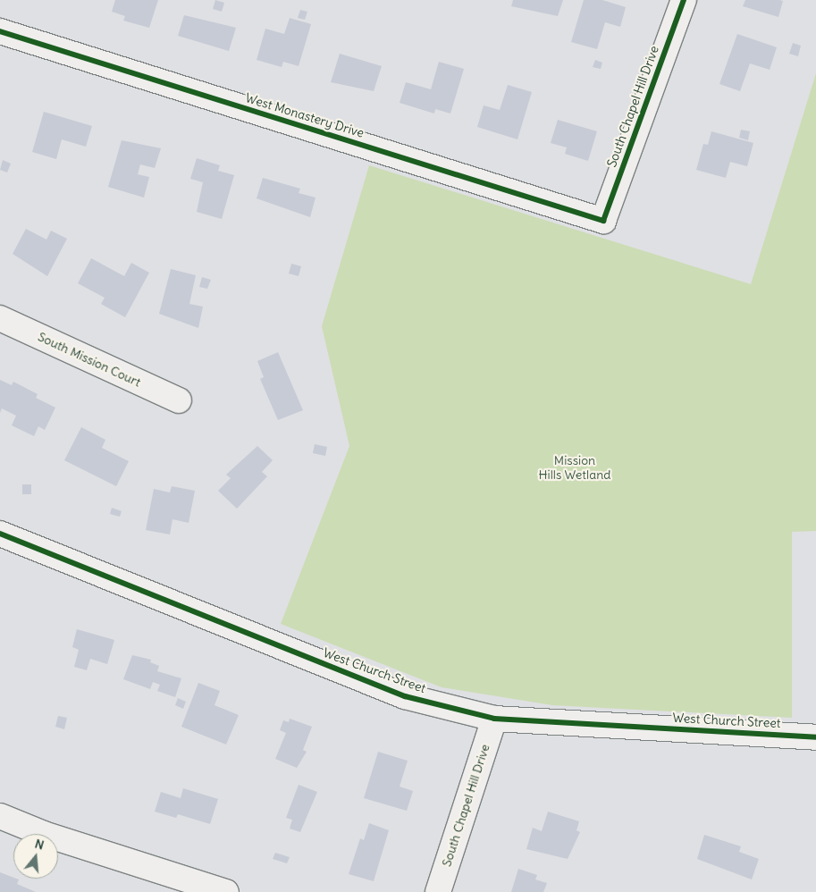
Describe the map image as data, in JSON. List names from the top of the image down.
{
  "streets": {
    "street": [
      "South Chapel Hill Drive",
      "West Monastery Drive",
      "South Mission Court",
      "West Church Street"
    ]
  },
  "crossings": [
    ["South Chapel Hill Drive", "West Monastery Drive"],
    ["South Chapel Hill Drive", "West Church Street"]
  ],
  "parks": ["Mission Hills Wetland"],
  "north": "top"
}
